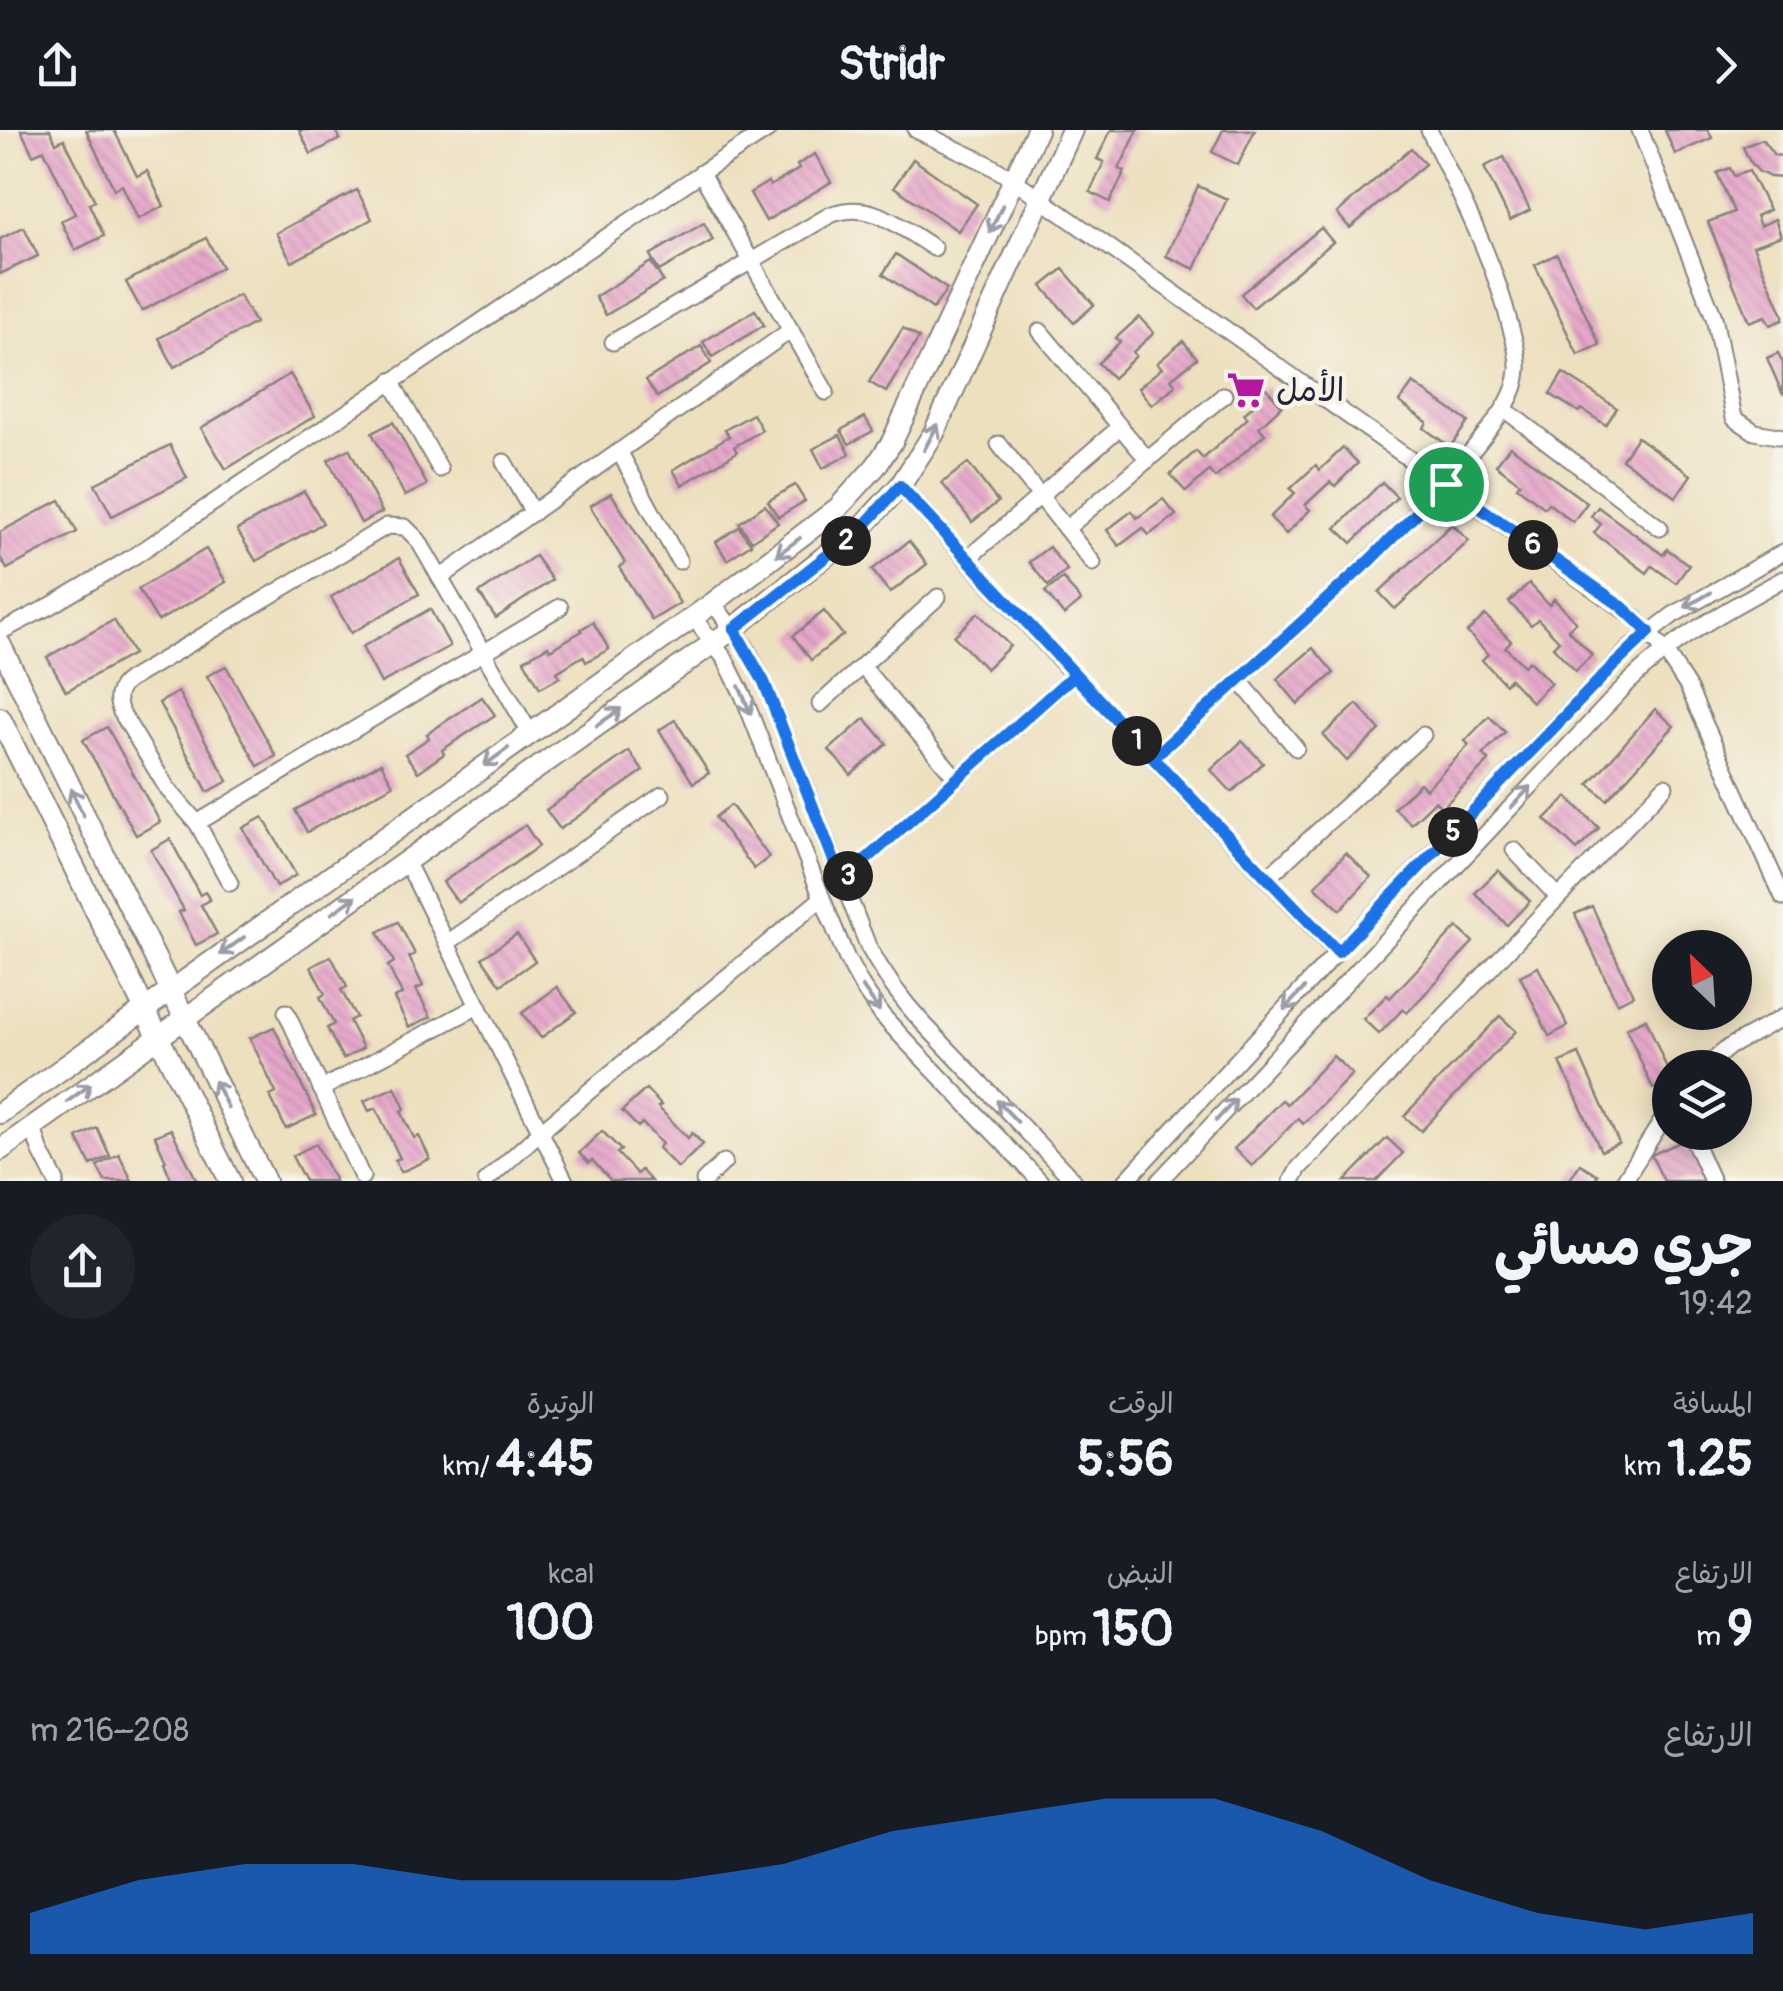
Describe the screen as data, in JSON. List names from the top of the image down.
{
  "places": {
    "supermarket": ["الأمل"]
  },
  "north": "top left",
  "page": {
    "header": "Stridr",
    "pins": [
      "2",
      "6",
      "1",
      "5",
      "3"
    ],
    "heading": ["جري مسائي", "19:42"],
    "stats": [
      ["المسافة", "1.25 km"],
      ["الوقت", "5:56"],
      ["الوتيرة", "4:45 /km"],
      ["الارتفاع", "9 m"],
      ["النبض", "150 bpm"],
      ["kcal", "100"]
    ],
    "chart": ["الارتفاع", "208–216 m"]
  }
}
